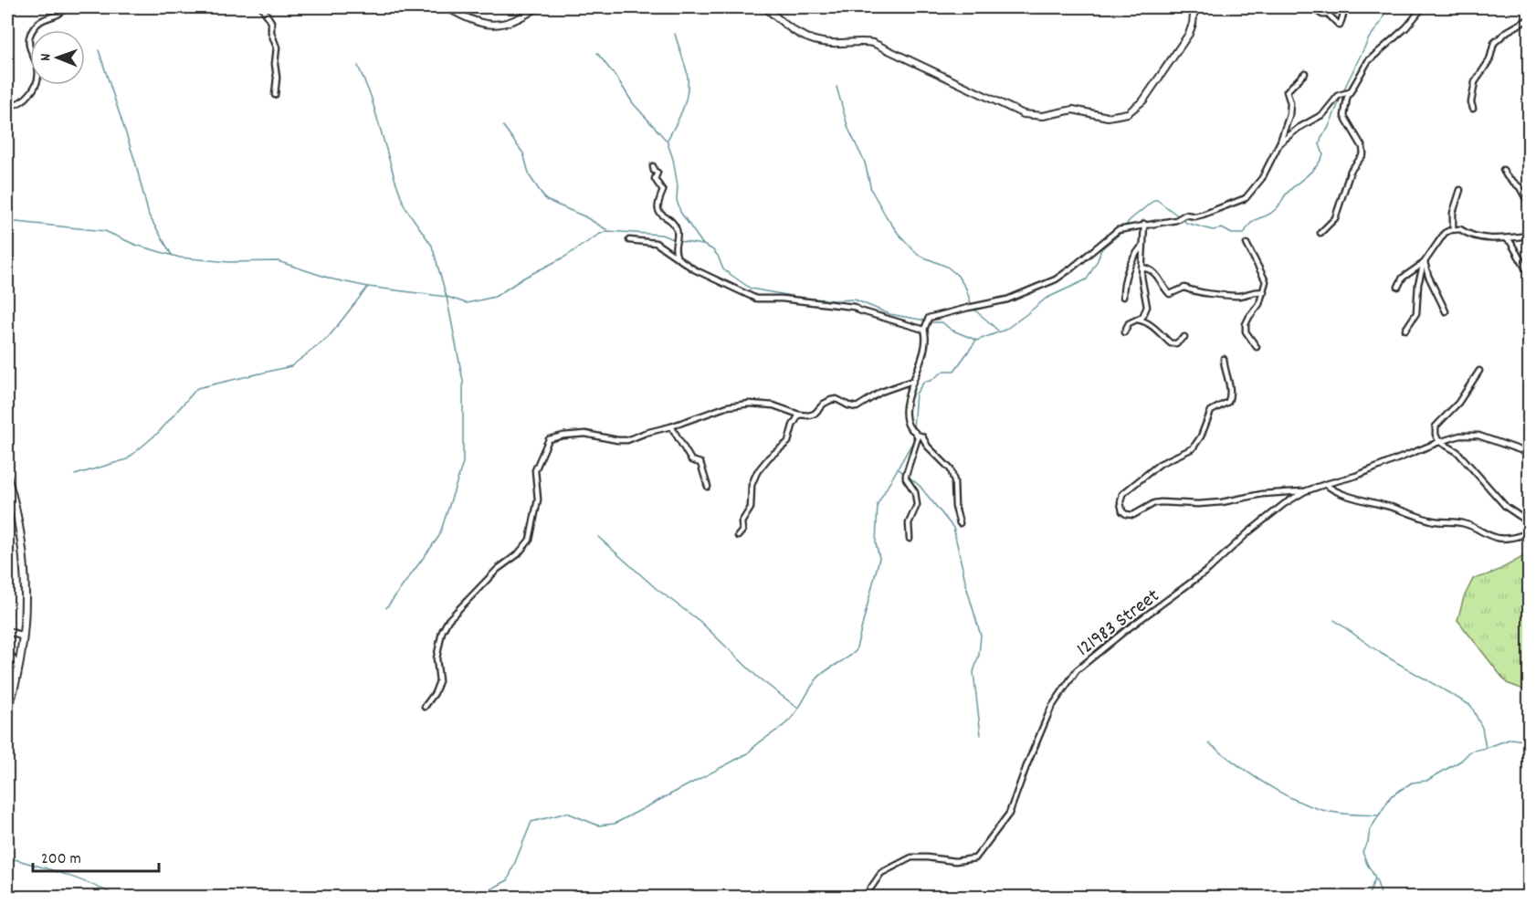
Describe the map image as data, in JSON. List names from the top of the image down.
{
  "streets": {
    "street": ["121983 Street"]
  },
  "scale_bar": "200 m",
  "north": "left"
}
